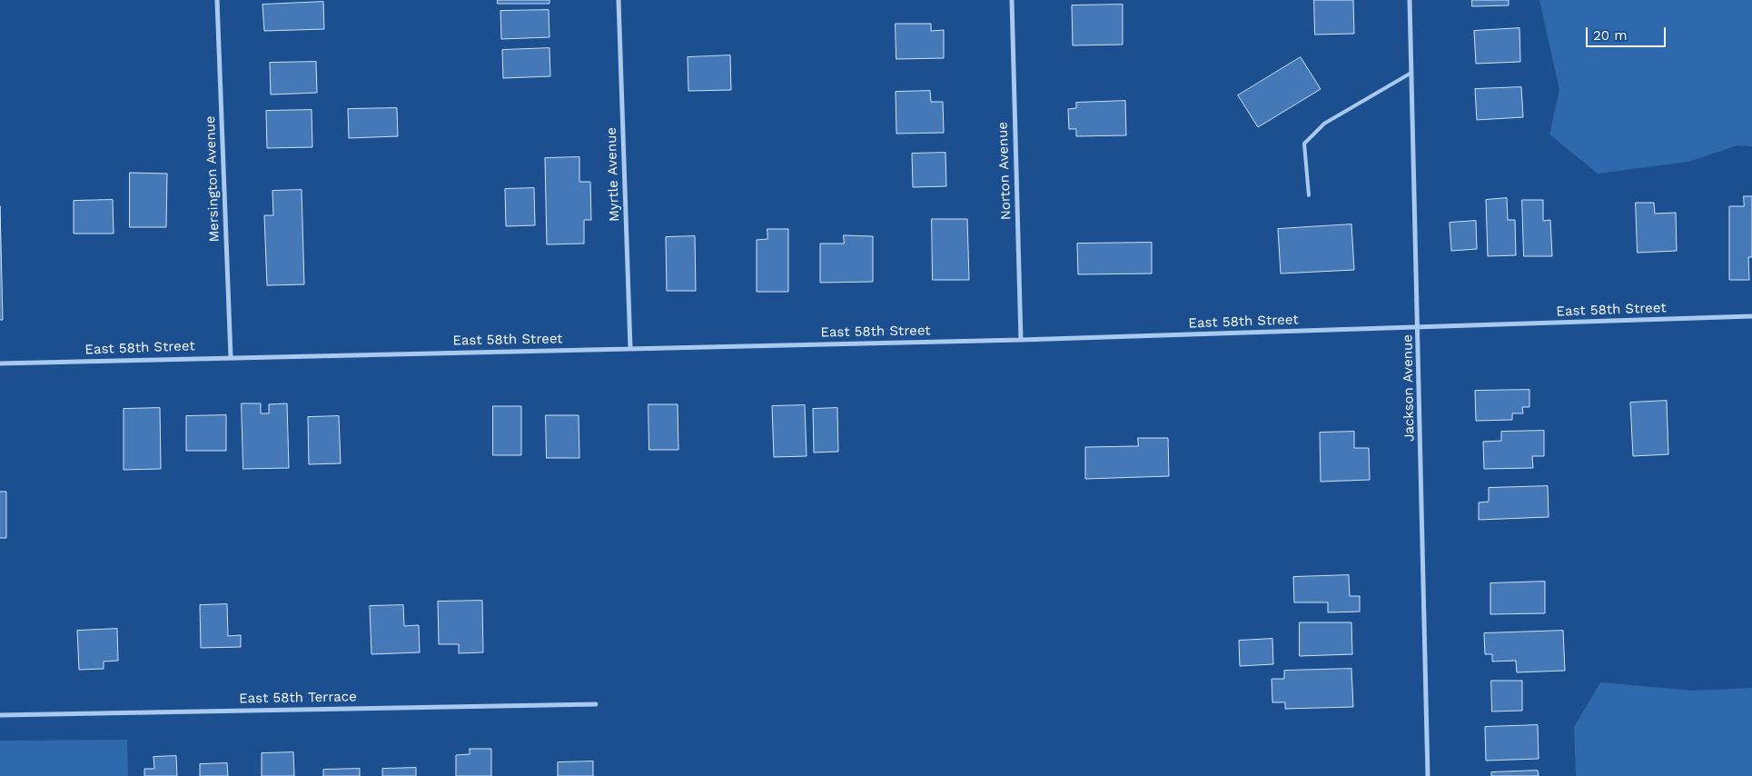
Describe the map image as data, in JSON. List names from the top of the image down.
{
  "streets": {
    "street": [
      "Norton Avenue",
      "Myrtle Avenue",
      "Mersington Avenue",
      "East 58th Street",
      "Jackson Avenue",
      "East 58th Terrace"
    ]
  },
  "crossings": [
    ["Norton Avenue", "East 58th Street"],
    ["Myrtle Avenue", "East 58th Street"],
    ["Mersington Avenue", "East 58th Street"],
    ["East 58th Street", "Jackson Avenue"]
  ],
  "scale_bar": "20 m"
}
